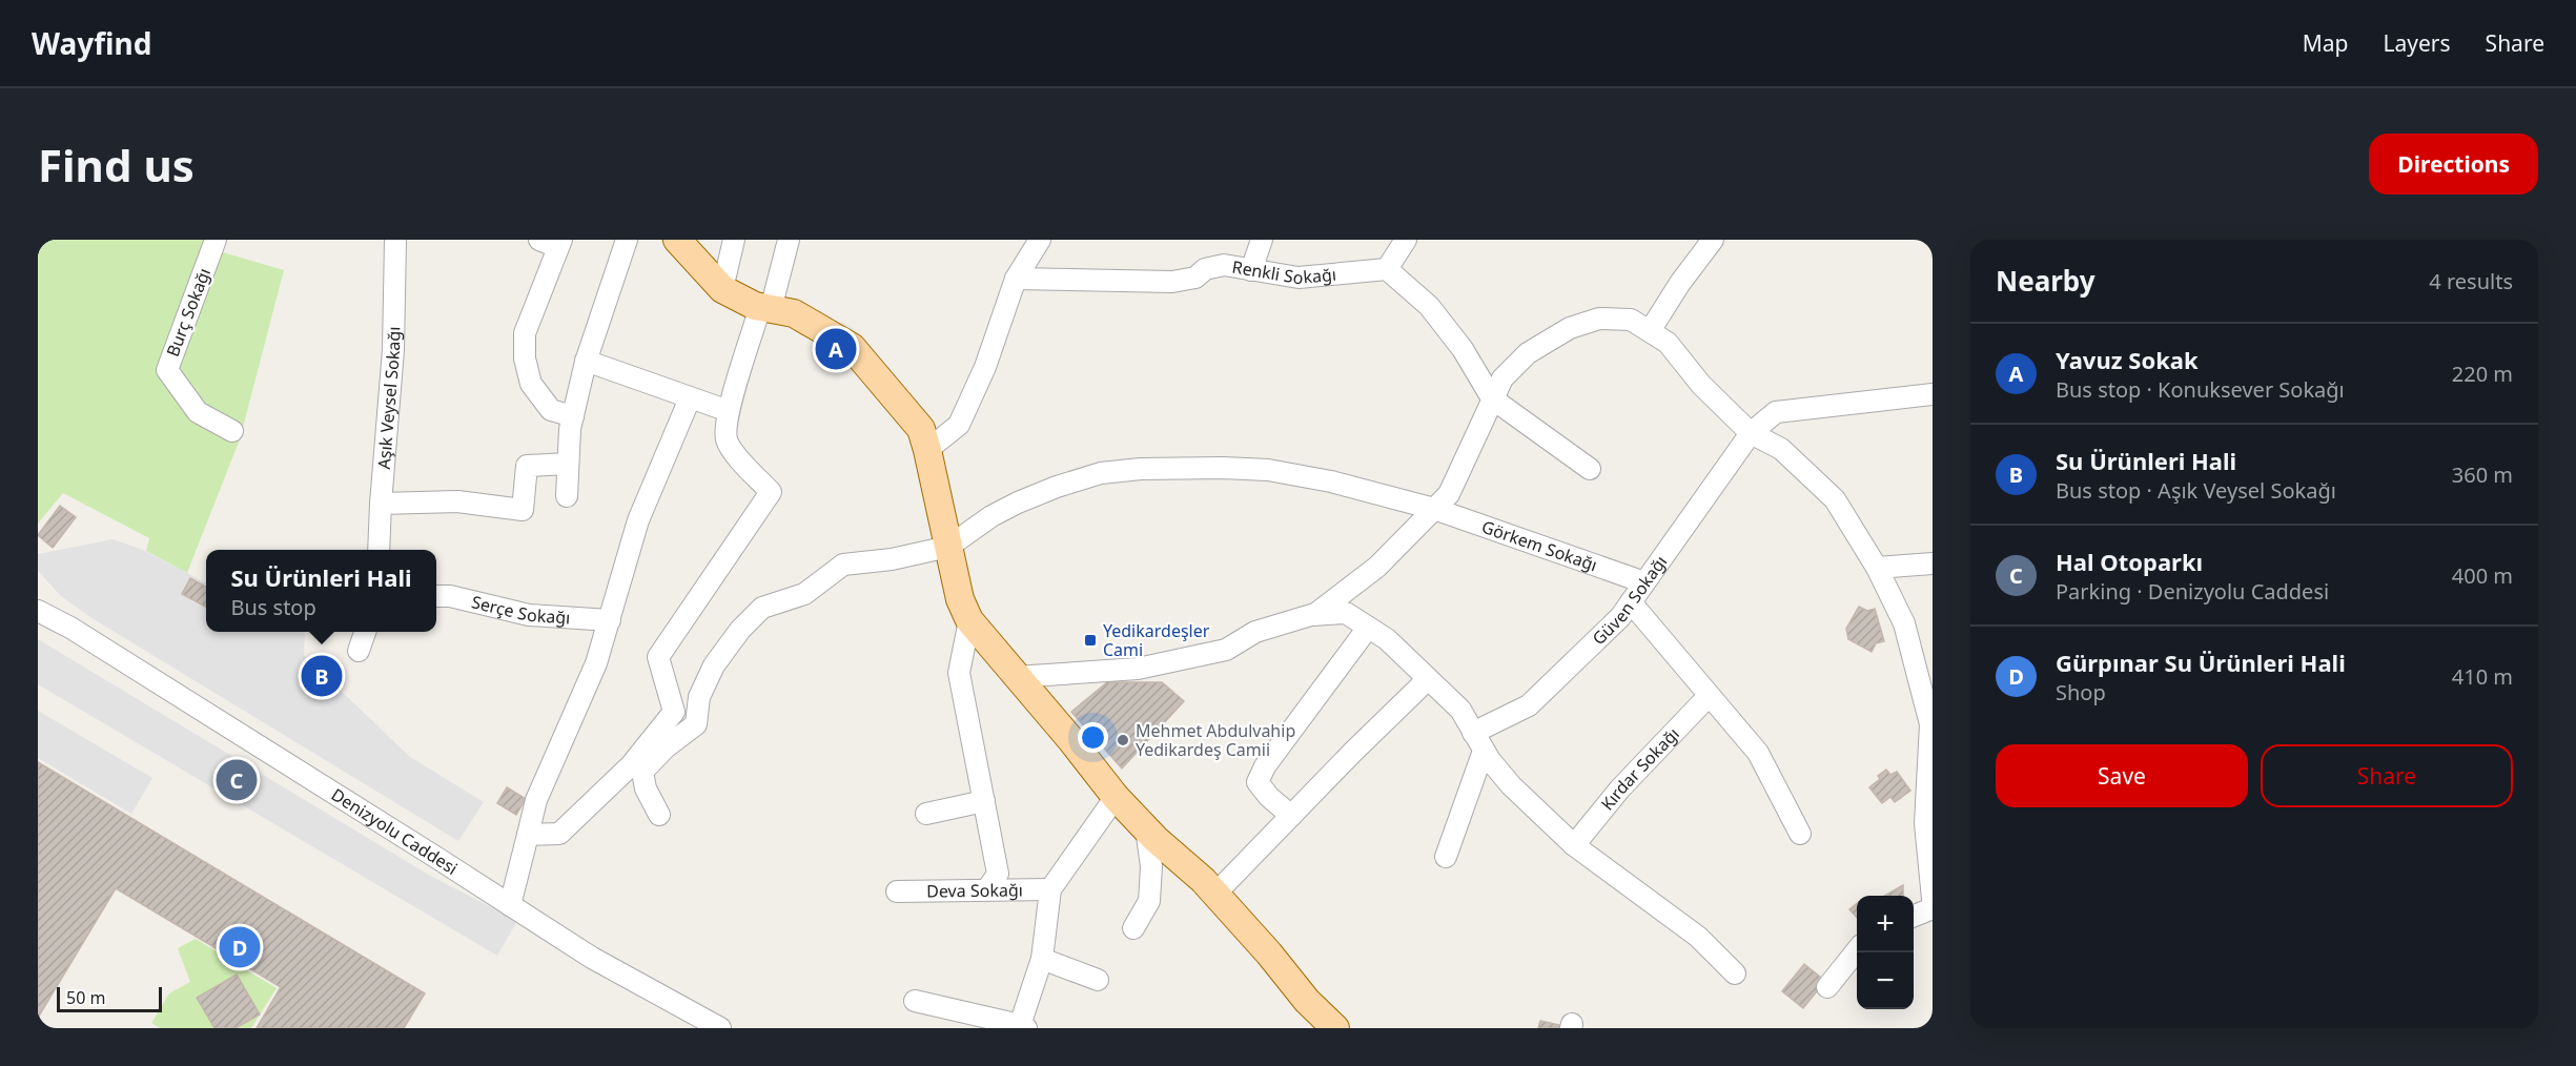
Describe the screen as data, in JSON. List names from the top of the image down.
{
  "streets": {
    "street": [
      "Renkli Sokağı",
      "Burç Sokağı",
      "Aşık Veysel Sokağı",
      "Görkem Sokağı",
      "Güven Sokağı",
      "Serçe Sokağı",
      "Kırdar Sokağı",
      "Denizyolu Caddesi",
      "Deva Sokağı"
    ]
  },
  "crossings": [
    ["Görkem Sokağı", "Güven Sokağı"]
  ],
  "places": {
    "transit": ["Yedikardeşler Cami"],
    "other": ["Mehmet Abdulvahip Yedikardeş Camii"]
  },
  "scale_bar": "50 m",
  "page": {
    "header": "Wayfind",
    "nav": ["Map", "Layers", "Share"],
    "buttons": [
      "Directions",
      ["Save", "Share"]
    ],
    "title": "Find us",
    "heading": ["Nearby", "4 results"],
    "list": [
      {
        "mark": "A",
        "name": "Yavuz Sokak",
        "note": "Bus stop · Konuksever Sokağı",
        "value": "220 m"
      },
      {
        "mark": "B",
        "name": "Su Ürünleri Hali",
        "note": "Bus stop · Aşık Veysel Sokağı",
        "value": "360 m"
      },
      {
        "mark": "C",
        "name": "Hal Otoparkı",
        "note": "Parking · Denizyolu Caddesi",
        "value": "400 m"
      },
      {
        "mark": "D",
        "name": "Gürpınar Su Ürünleri Hali",
        "note": "Shop",
        "value": "410 m"
      }
    ],
    "pins": [
      "A",
      "B",
      "C",
      "D"
    ],
    "popup": ["Su Ürünleri Hali", "Bus stop"],
    "map_buttons": ["+", "−"],
    "scale": "50 m"
  }
}
